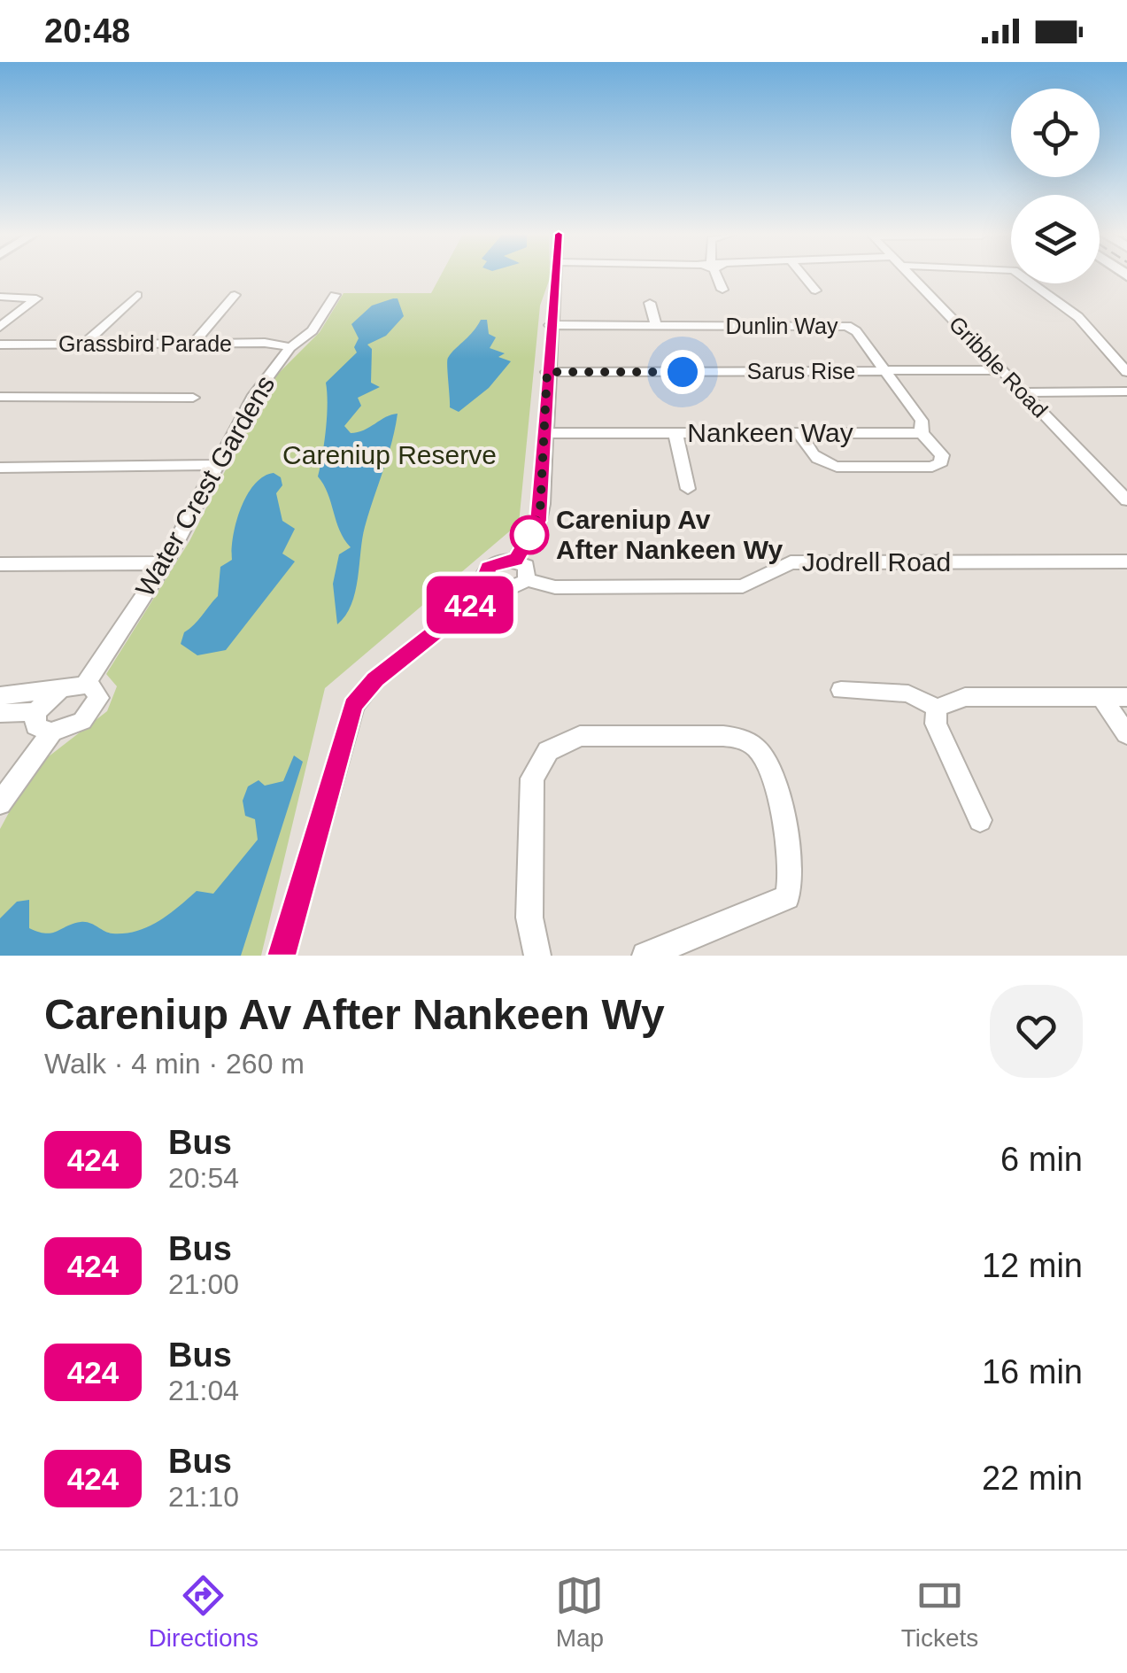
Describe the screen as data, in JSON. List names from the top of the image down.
{
  "streets": {
    "street": [
      "Dunlin Way",
      "Grassbird Parade",
      "Gribble Road",
      "Sarus Rise",
      "Nankeen Way",
      "Water Crest Gardens",
      "Jodrell Road"
    ]
  },
  "crossings": [
    ["Dunlin Way", "Sarus Rise"],
    ["Grassbird Parade", "Water Crest Gardens"],
    ["Gribble Road", "Sarus Rise"]
  ],
  "parks": ["Careniup Reserve"],
  "places": ["Careniup Av After Nankeen Wy"],
  "lines": ["bus line 424"],
  "page": {
    "status": "20:48",
    "on_map": "424",
    "heading": ["Careniup Av After Nankeen Wy", "Walk · 4 min · 260 m"],
    "list": [
      {
        "mark": "424",
        "name": "Bus",
        "note": "20:54",
        "value": "6 min"
      },
      {
        "mark": "424",
        "name": "Bus",
        "note": "21:00",
        "value": "12 min"
      },
      {
        "mark": "424",
        "name": "Bus",
        "note": "21:04",
        "value": "16 min"
      },
      {
        "mark": "424",
        "name": "Bus",
        "note": "21:10",
        "value": "22 min"
      }
    ],
    "tabs": ["Directions", "Map", "Tickets"]
  }
}
